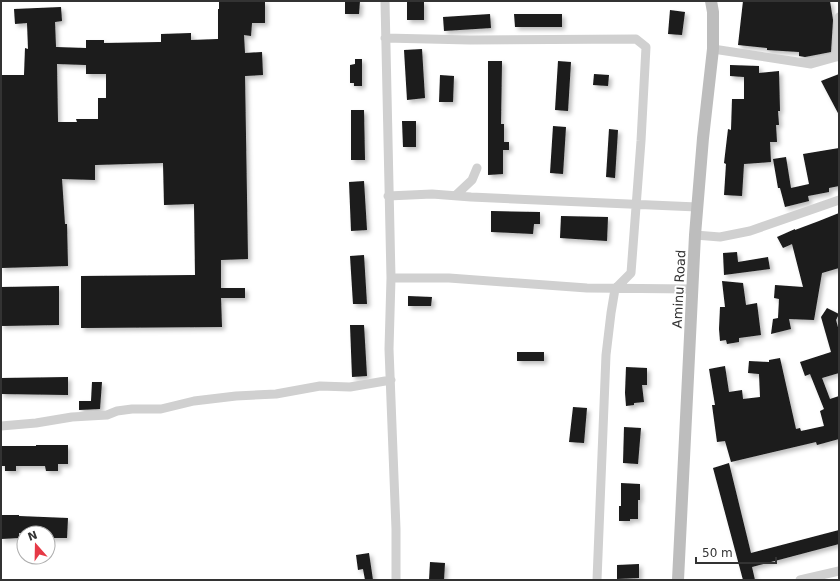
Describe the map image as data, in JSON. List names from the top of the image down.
{
  "streets": {
    "street": ["Aminu Road"]
  },
  "scale_bar": "50 m",
  "north": "top"
}
